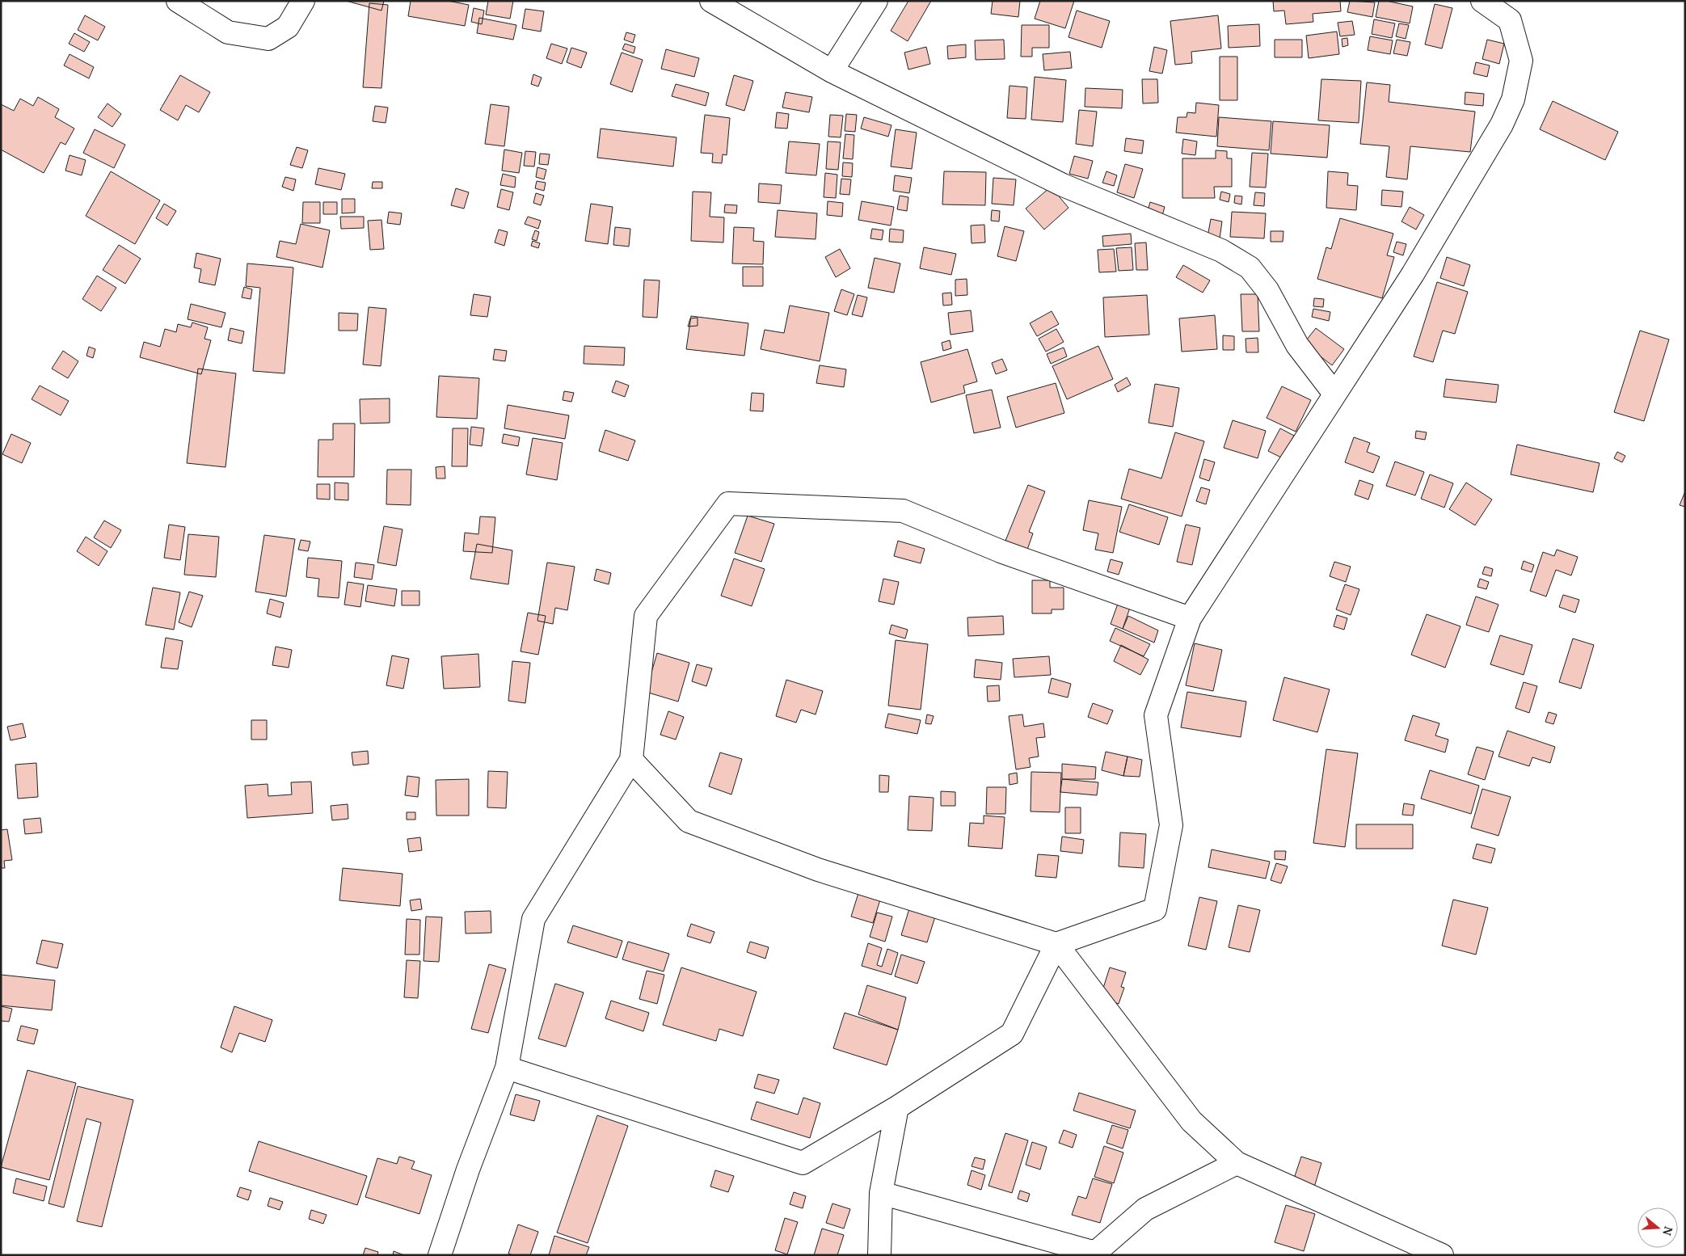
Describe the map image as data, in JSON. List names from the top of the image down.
{
  "north": "right"
}
